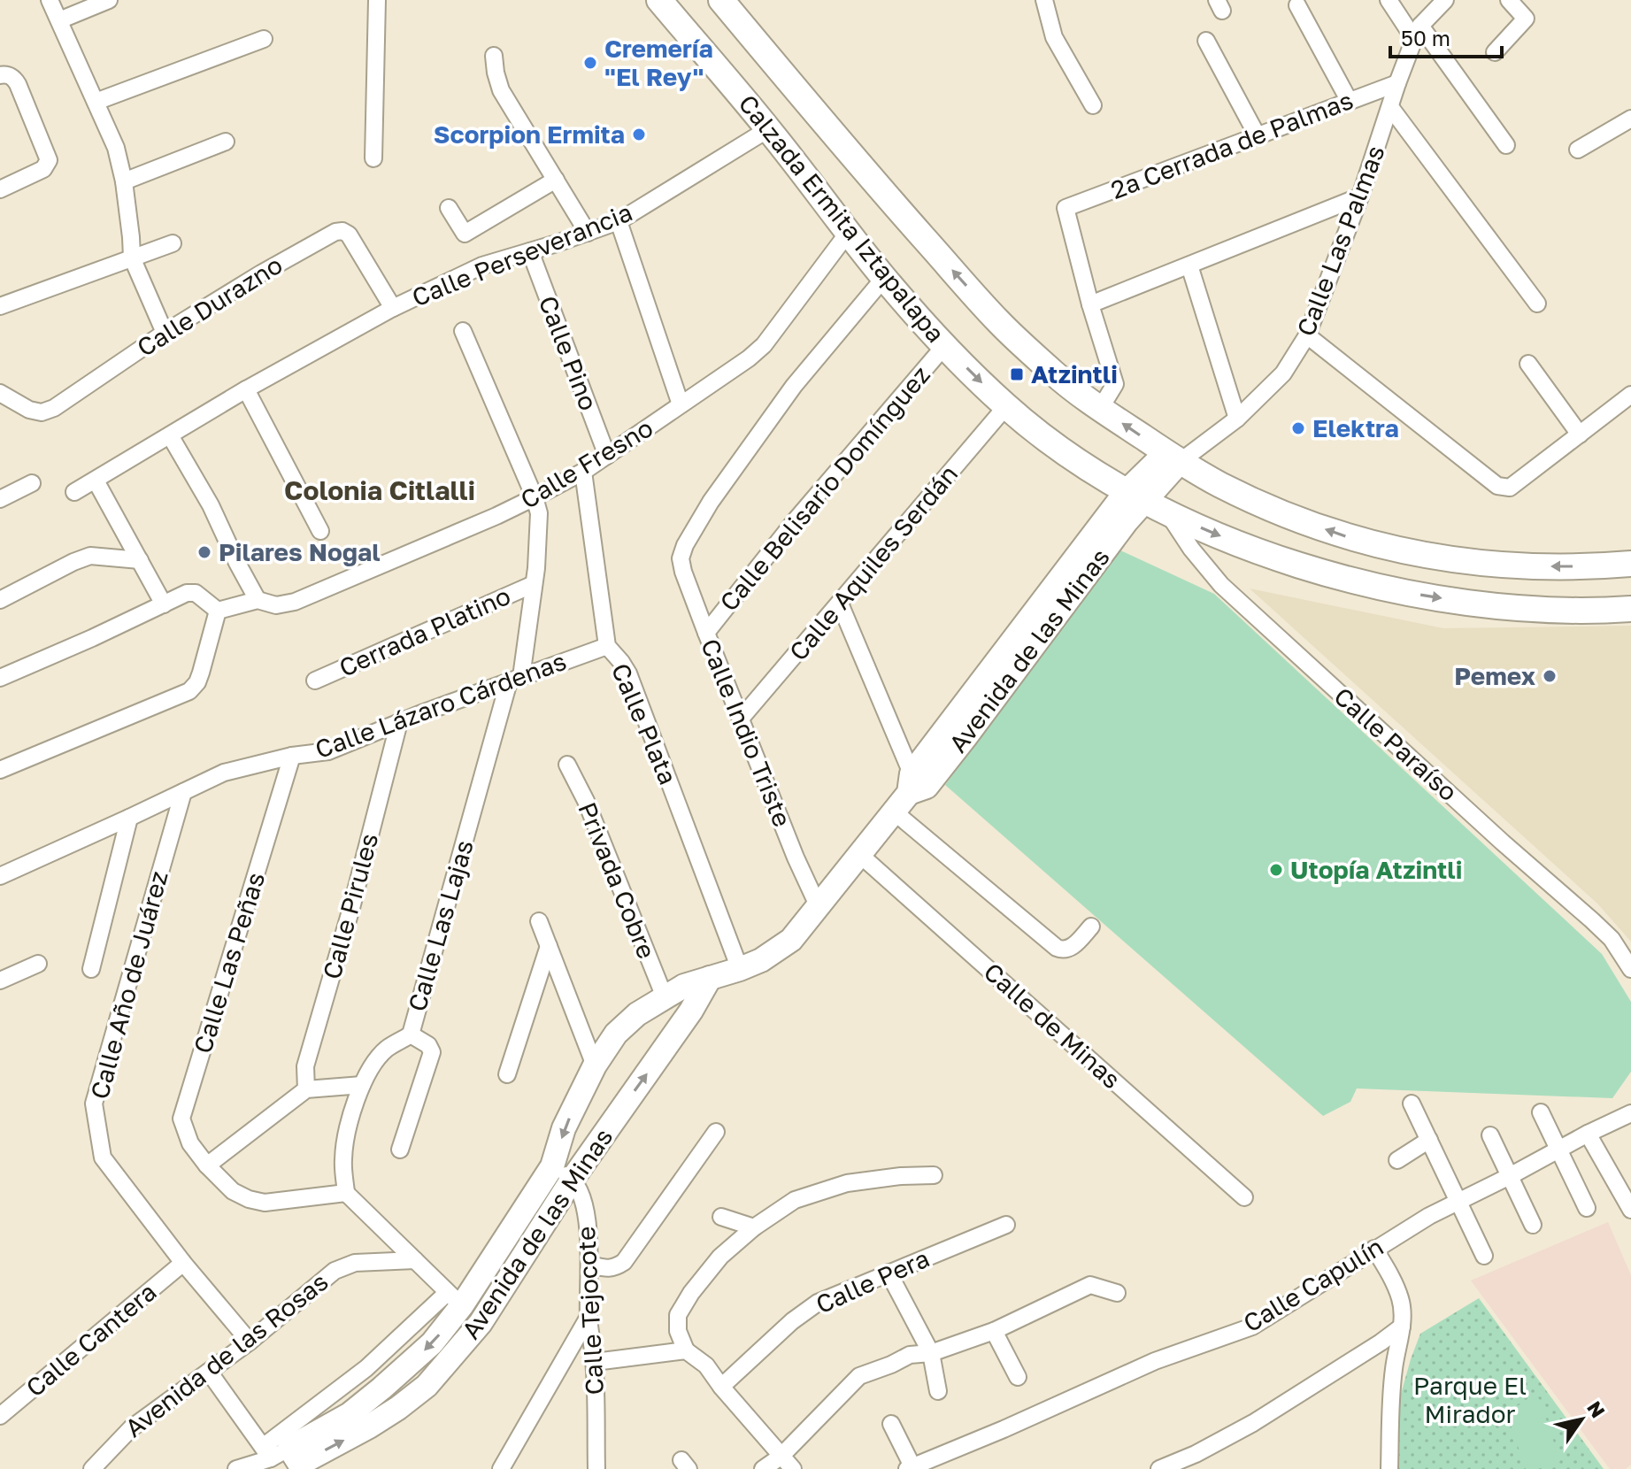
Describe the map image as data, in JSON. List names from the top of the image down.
{
  "streets": {
    "main road": ["Calzada Ermita Iztapalapa"],
    "street": [
      "2ª Cerrada de Palmas",
      "Calle Las Palmas",
      "Calle Perseverancia",
      "Calle Durazno",
      "Calle Pino",
      "Calle Fresno",
      "Calle Belisario Domínguez",
      "Calle Aquiles Serdán",
      "Cerrada Platino",
      "Avenida de las Minas",
      "Calle Lázaro Cárdenas",
      "Calle Plata",
      "Calle Indio Triste",
      "Calle Paraíso",
      "Privada Cobre",
      "Calle Pirules",
      "Calle Las Lajas",
      "Calle Las Peñas",
      "Calle Año de Juárez",
      "Calle de Minas",
      "Calle Pera",
      "Calle Capulín",
      "Calle Tejocote",
      "Calle Cantera",
      "Avenida de las Rosas"
    ]
  },
  "crossings": [
    ["2ª Cerrada de Palmas", "Calle Las Palmas"],
    ["Calzada Ermita Iztapalapa", "Calle Las Palmas"],
    ["Calzada Ermita Iztapalapa", "Calle Perseverancia"],
    ["Calzada Ermita Iztapalapa", "Calle Fresno"],
    ["Calzada Ermita Iztapalapa", "Calle Belisario Domínguez"],
    ["Calzada Ermita Iztapalapa", "Calle Aquiles Serdán"],
    ["Calzada Ermita Iztapalapa", "Avenida de las Minas"],
    ["Calzada Ermita Iztapalapa", "Calle Indio Triste"],
    ["Calzada Ermita Iztapalapa", "Calle Paraíso"],
    ["Calle Las Palmas", "Avenida de las Minas"],
    ["Calle Perseverancia", "Calle Durazno"],
    ["Calle Perseverancia", "Calle Pino"],
    ["Calle Pino", "Calle Fresno"],
    ["Calle Fresno", "Calle Plata"],
    ["Calle Fresno", "Calle Las Lajas"],
    ["Calle Belisario Domínguez", "Calle Indio Triste"],
    ["Calle Aquiles Serdán", "Calle Indio Triste"],
    ["Cerrada Platino", "Calle Las Lajas"],
    ["Avenida de las Minas", "Calle Plata"],
    ["Avenida de las Minas", "Calle Indio Triste"],
    ["Avenida de las Minas", "Privada Cobre"],
    ["Avenida de las Minas", "Calle de Minas"],
    ["Avenida de las Minas", "Calle Tejocote"],
    ["Calle Lázaro Cárdenas", "Calle Plata"],
    ["Calle Lázaro Cárdenas", "Calle Pirules"],
    ["Calle Lázaro Cárdenas", "Calle Las Lajas"],
    ["Calle Lázaro Cárdenas", "Calle Las Peñas"],
    ["Calle Lázaro Cárdenas", "Calle Año de Juárez"],
    ["Calle Las Lajas", "Calle Las Peñas"],
    ["Calle Año de Juárez", "Calle Cantera"],
    ["Calle Año de Juárez", "Avenida de las Rosas"]
  ],
  "districts": ["Colonia Citlalli"],
  "parks": ["Parque El Mirador"],
  "places": {
    "other": [
      "Cremería \"El Rey\"",
      "Scorpion Ermita",
      "Elektra",
      "Pilares Nogal",
      "Pemex",
      "Utopía Atzintli"
    ],
    "transit": ["Atzintli"]
  },
  "scale_bar": "50 m",
  "north": "top right"
}
